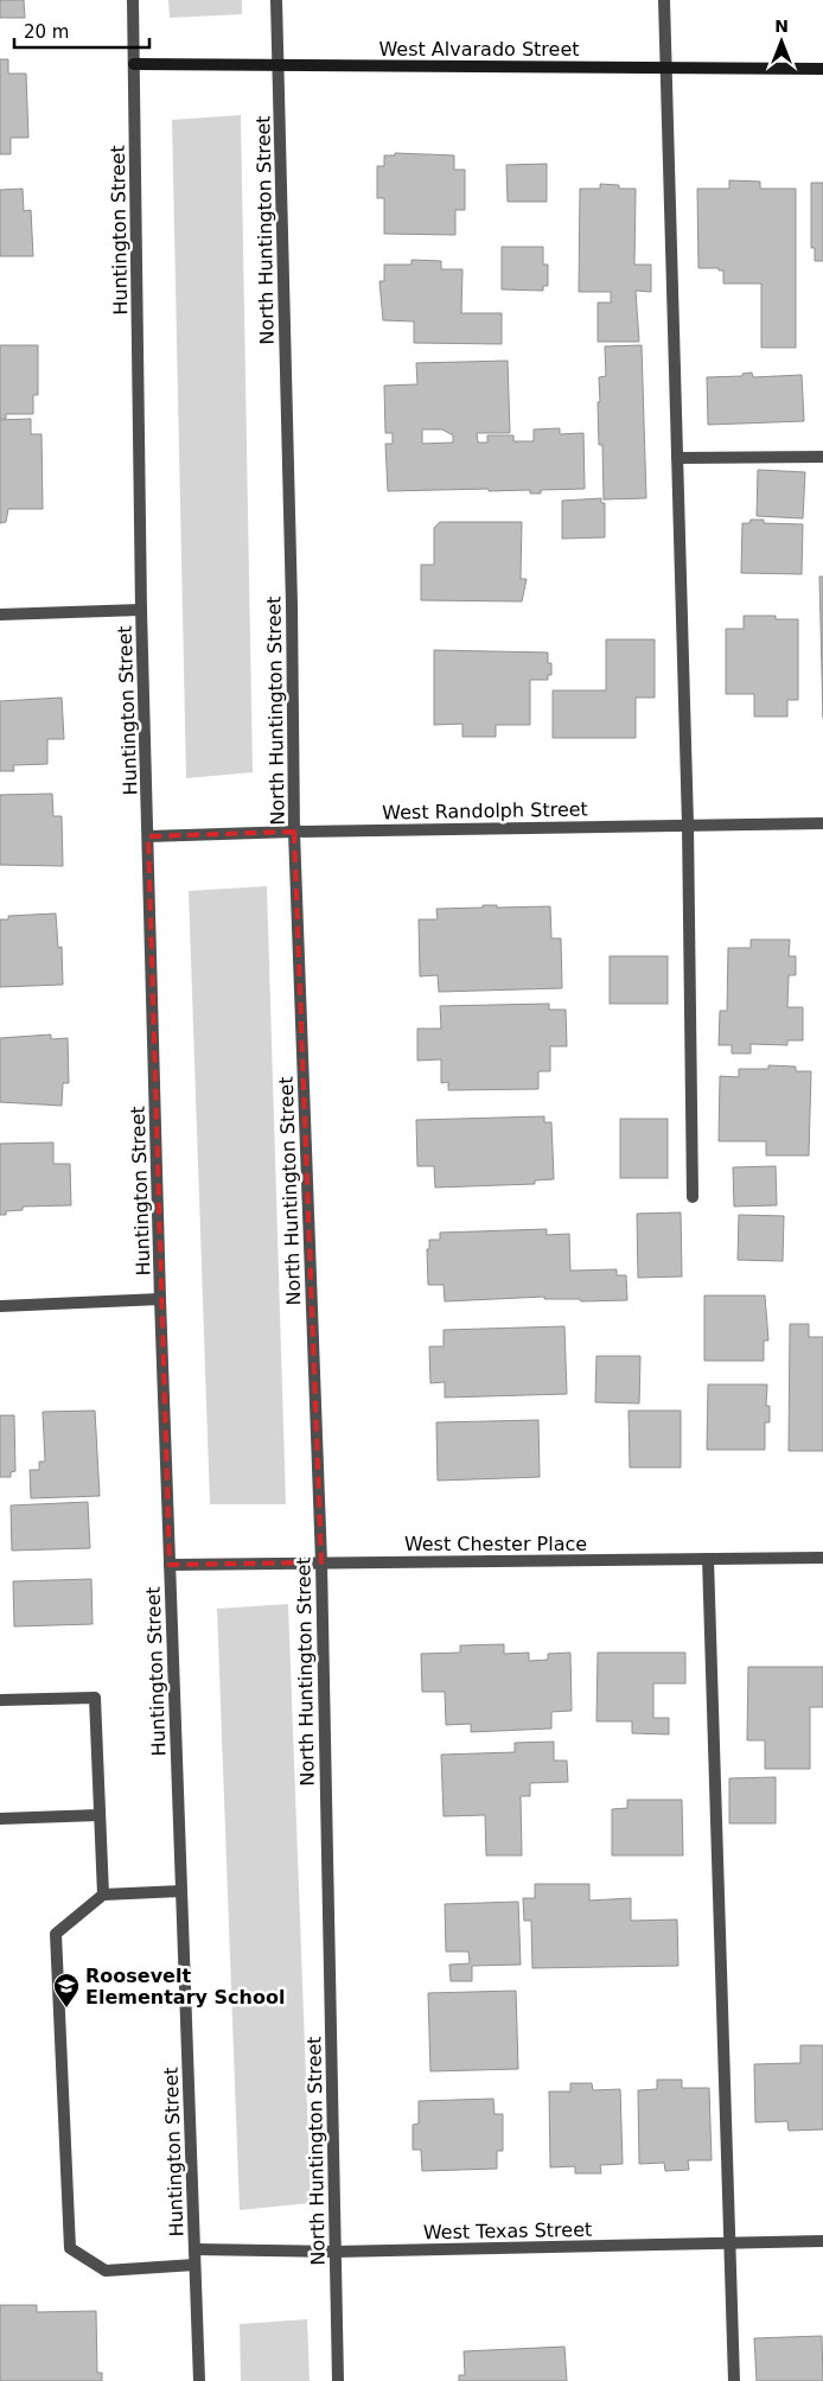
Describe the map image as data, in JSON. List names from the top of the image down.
{
  "streets": {
    "street": [
      "West Alvarado Street",
      "Huntington Street",
      "North Huntington Street",
      "West Randolph Street",
      "West Chester Place",
      "West Texas Street"
    ]
  },
  "crossings": [
    ["West Alvarado Street", "Huntington Street"],
    ["West Alvarado Street", "North Huntington Street"],
    ["Huntington Street", "West Randolph Street"],
    ["Huntington Street", "West Chester Place"],
    ["Huntington Street", "West Texas Street"],
    ["North Huntington Street", "West Randolph Street"],
    ["North Huntington Street", "West Chester Place"],
    ["North Huntington Street", "West Texas Street"]
  ],
  "places": {
    "school or university": ["Roosevelt Elementary School"]
  },
  "scale_bar": "20 m",
  "north": "top"
}
